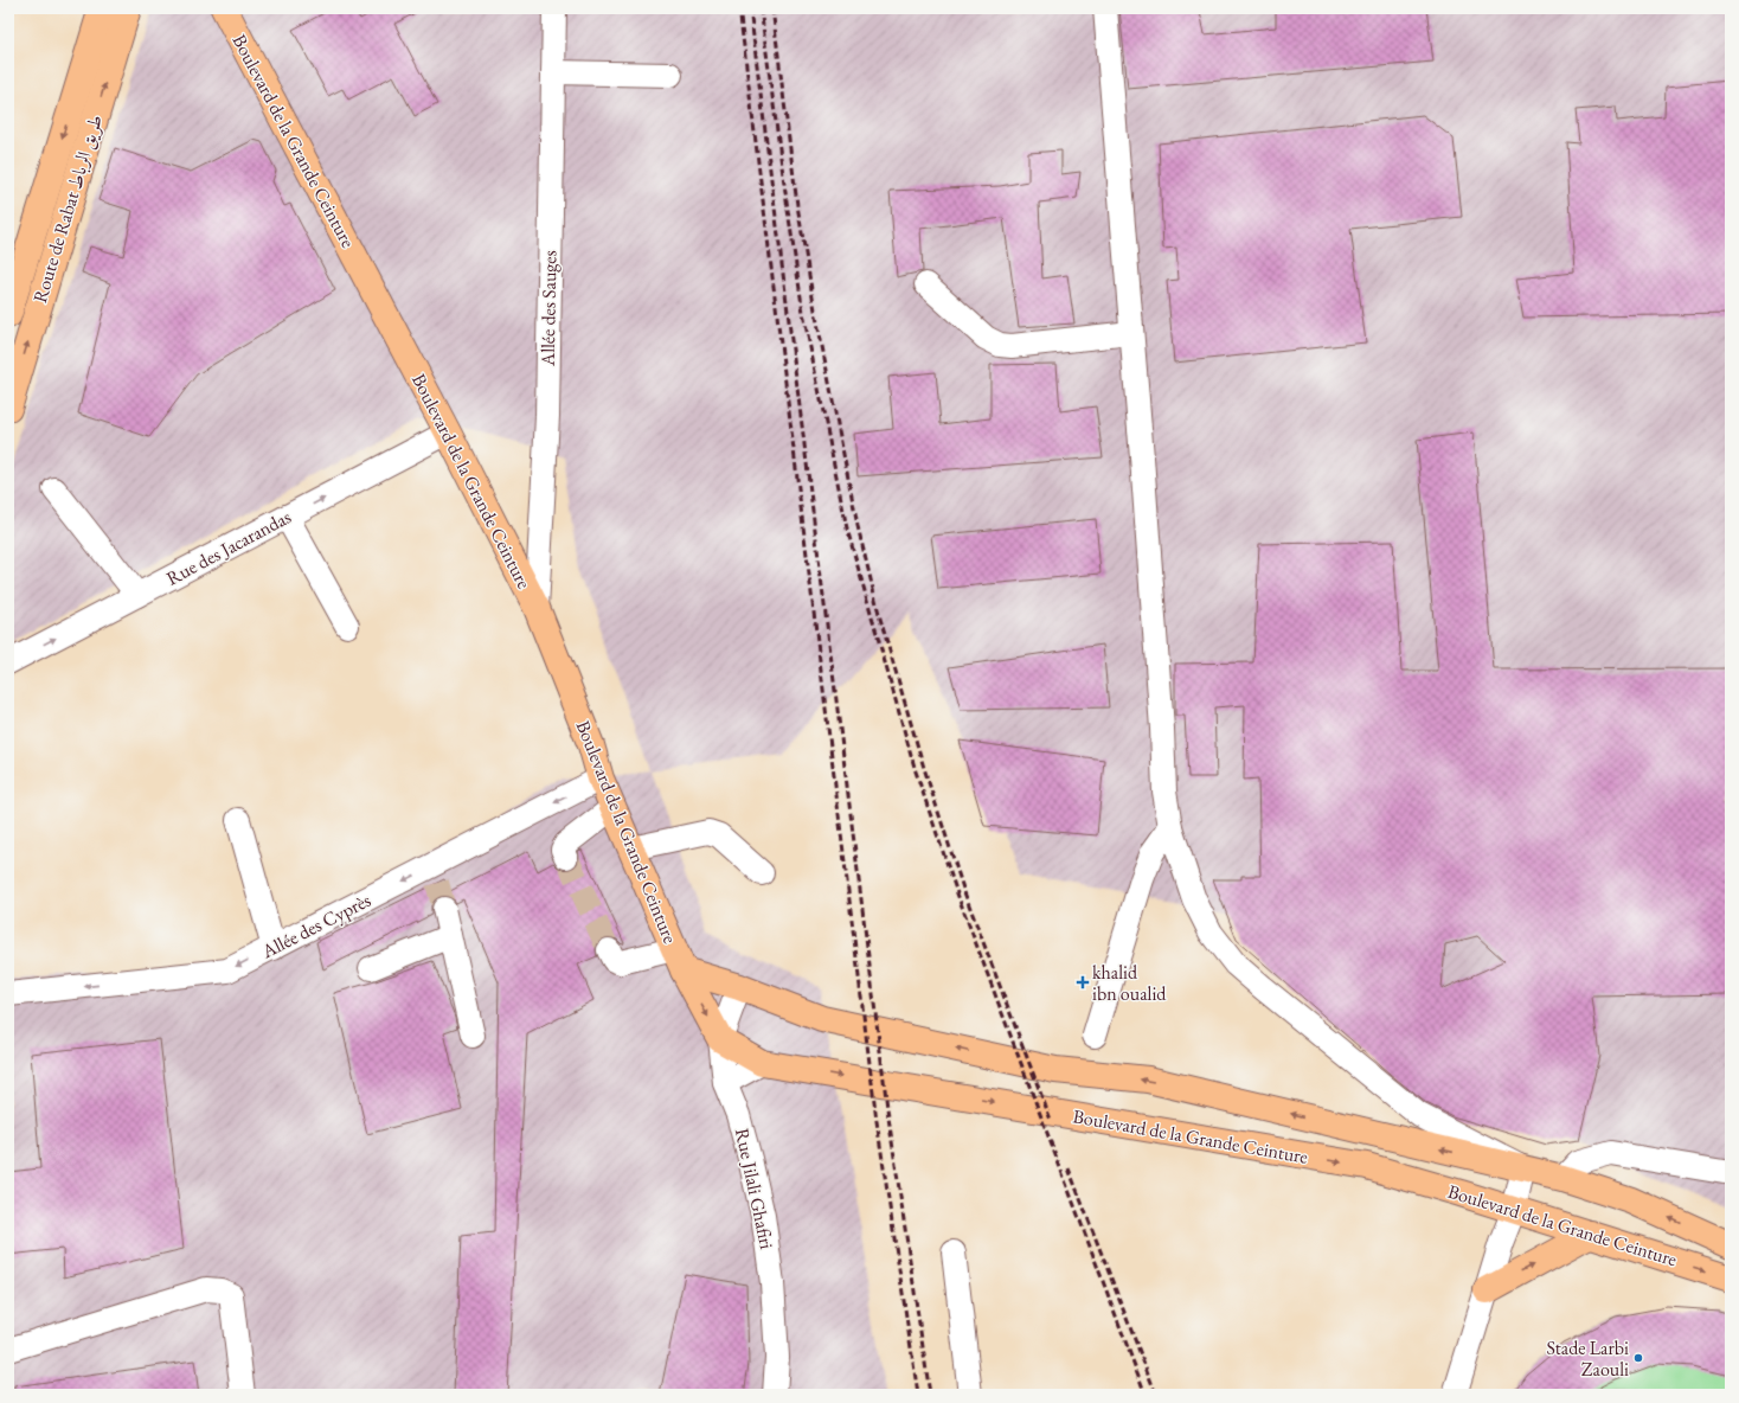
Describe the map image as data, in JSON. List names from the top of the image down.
{
  "streets": {
    "main road": ["Boulevard de la Grande Ceinture", "Route de Rabat طريق الرباط"],
    "street": [
      "Allée des Sauges",
      "Rue des Jacarandas",
      "Allée des Cyprès",
      "Rue Jilali Ghafiri"
    ]
  },
  "crossings": [
    ["Boulevard de la Grande Ceinture", "Allée des Sauges"],
    ["Boulevard de la Grande Ceinture", "Rue des Jacarandas"],
    ["Boulevard de la Grande Ceinture", "Allée des Cyprès"],
    ["Boulevard de la Grande Ceinture", "Rue Jilali Ghafiri"]
  ],
  "one_way": ["Rue des Jacarandas", "Allée des Cyprès"],
  "places": {
    "health": ["khalid ibn oualid"],
    "other": ["Stade Larbi Zaouli"]
  }
}
